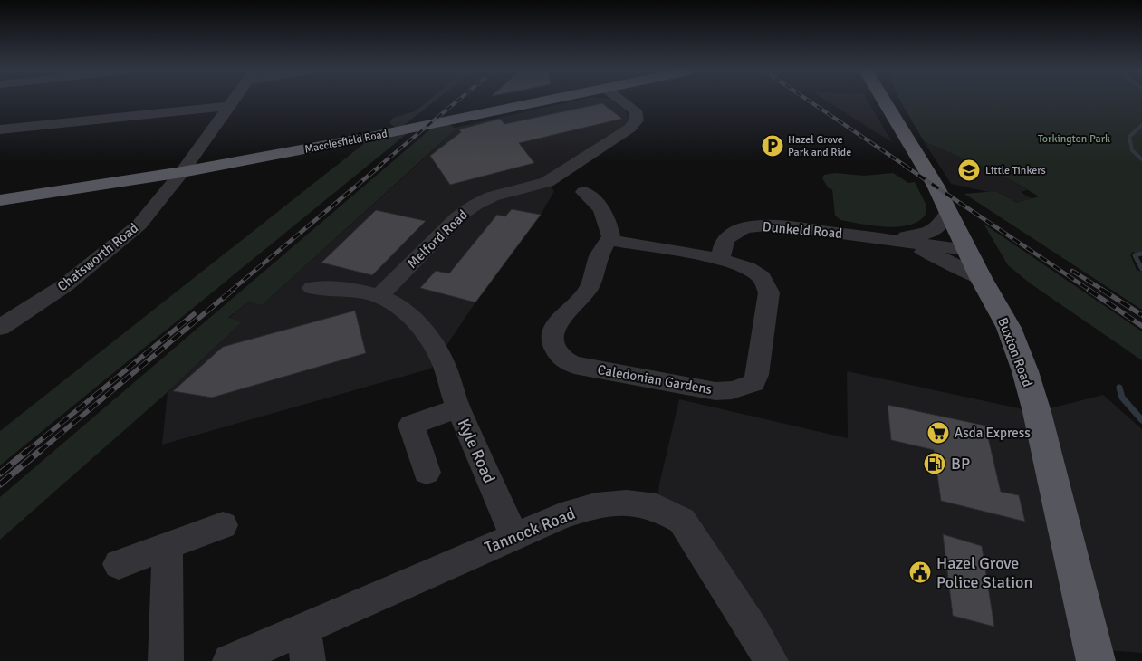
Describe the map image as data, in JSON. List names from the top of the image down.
{
  "streets": {
    "highway": ["Macclesfield Road", "Buxton Road"],
    "street": [
      "Dunkeld Road",
      "Melford Road",
      "Chatsworth Road",
      "Caledonian Gardens",
      "Kyle Road",
      "Tannock Road"
    ]
  },
  "crossings": [
    ["Macclesfield Road", "Chatsworth Road"],
    ["Dunkeld Road", "Buxton Road"],
    ["Dunkeld Road", "Caledonian Gardens"],
    ["Melford Road", "Kyle Road"],
    ["Kyle Road", "Tannock Road"]
  ],
  "parks": ["Torkington Park"],
  "places": {
    "parking": ["Hazel Grove Park and Ride"],
    "school or university": ["Little Tinkers"],
    "supermarket": ["Asda Express"],
    "fuel station": ["BP"],
    "public building": ["Hazel Grove Police Station"]
  }
}
